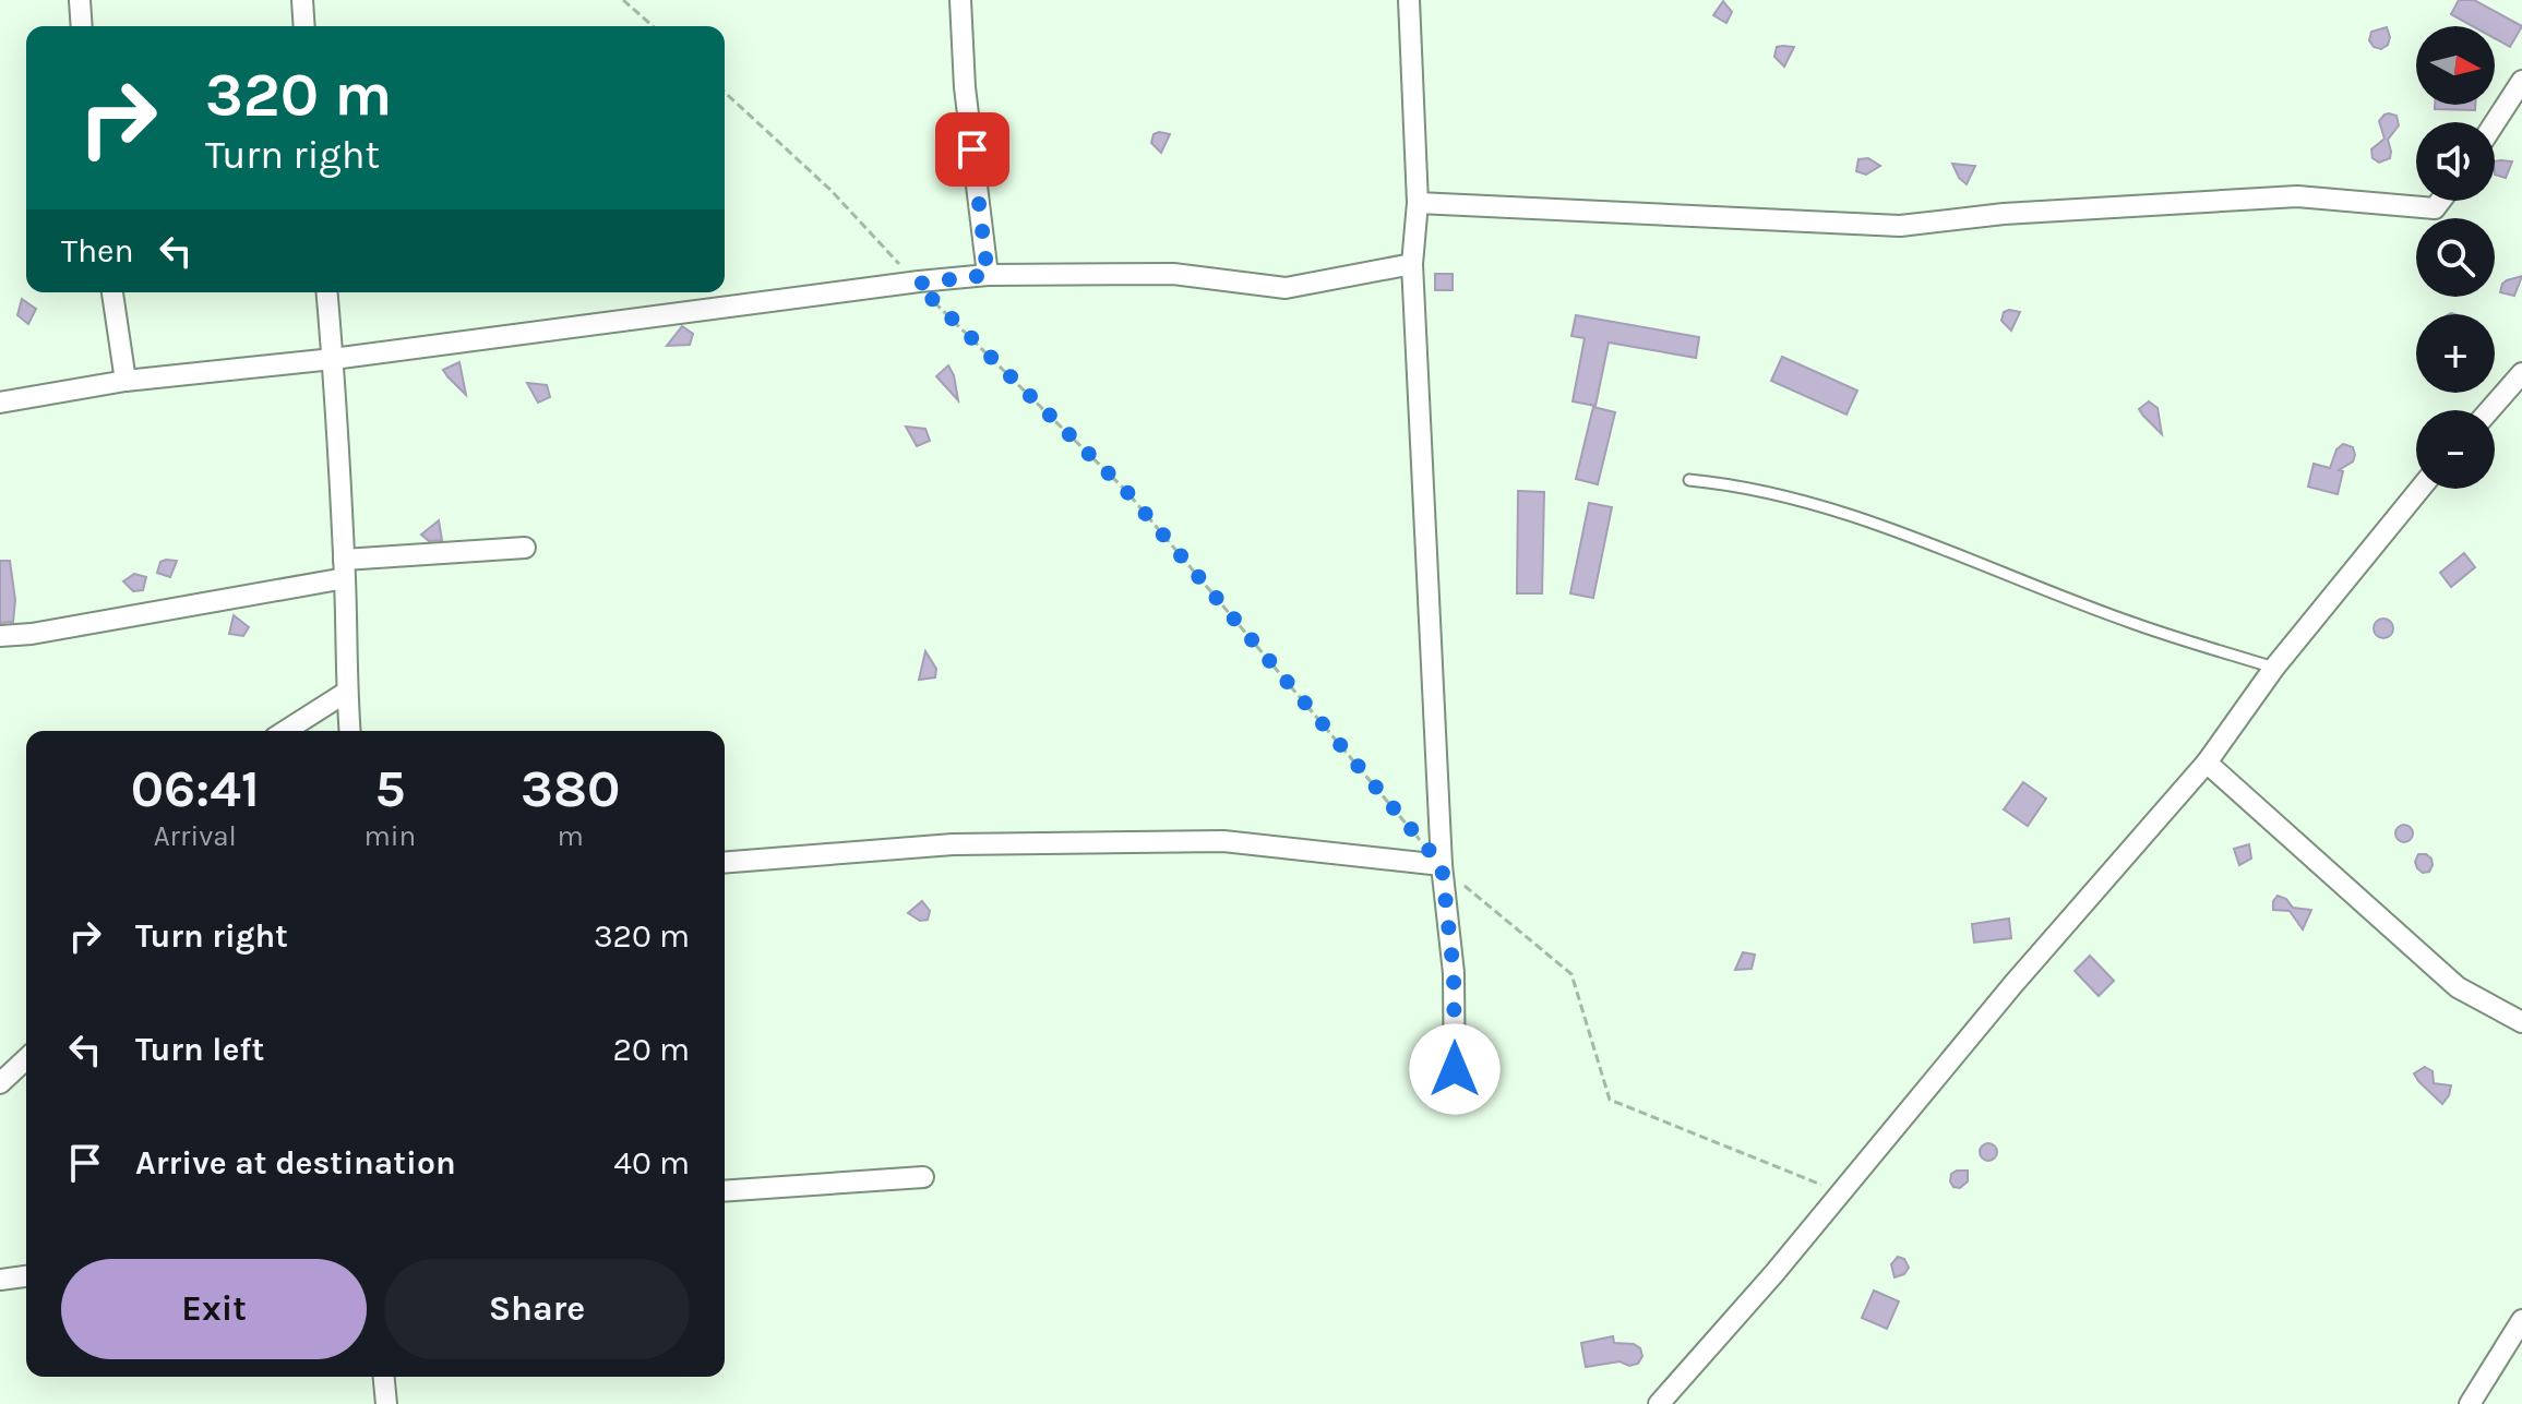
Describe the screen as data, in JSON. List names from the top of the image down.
{
  "north": "right",
  "page": {
    "map_buttons": ["+", "−"],
    "turn": ["320 m", "Turn right"],
    "then": "Then",
    "eta": [
      "06:41",
      "Arrival",
      "5",
      "min",
      "380",
      "m"
    ],
    "list": [
      {
        "name": "Turn right",
        "value": "320 m"
      },
      {
        "name": "Turn left",
        "value": "20 m"
      },
      {
        "name": "Arrive at destination",
        "value": "40 m"
      }
    ],
    "buttons": ["Exit", "Share"]
  }
}
